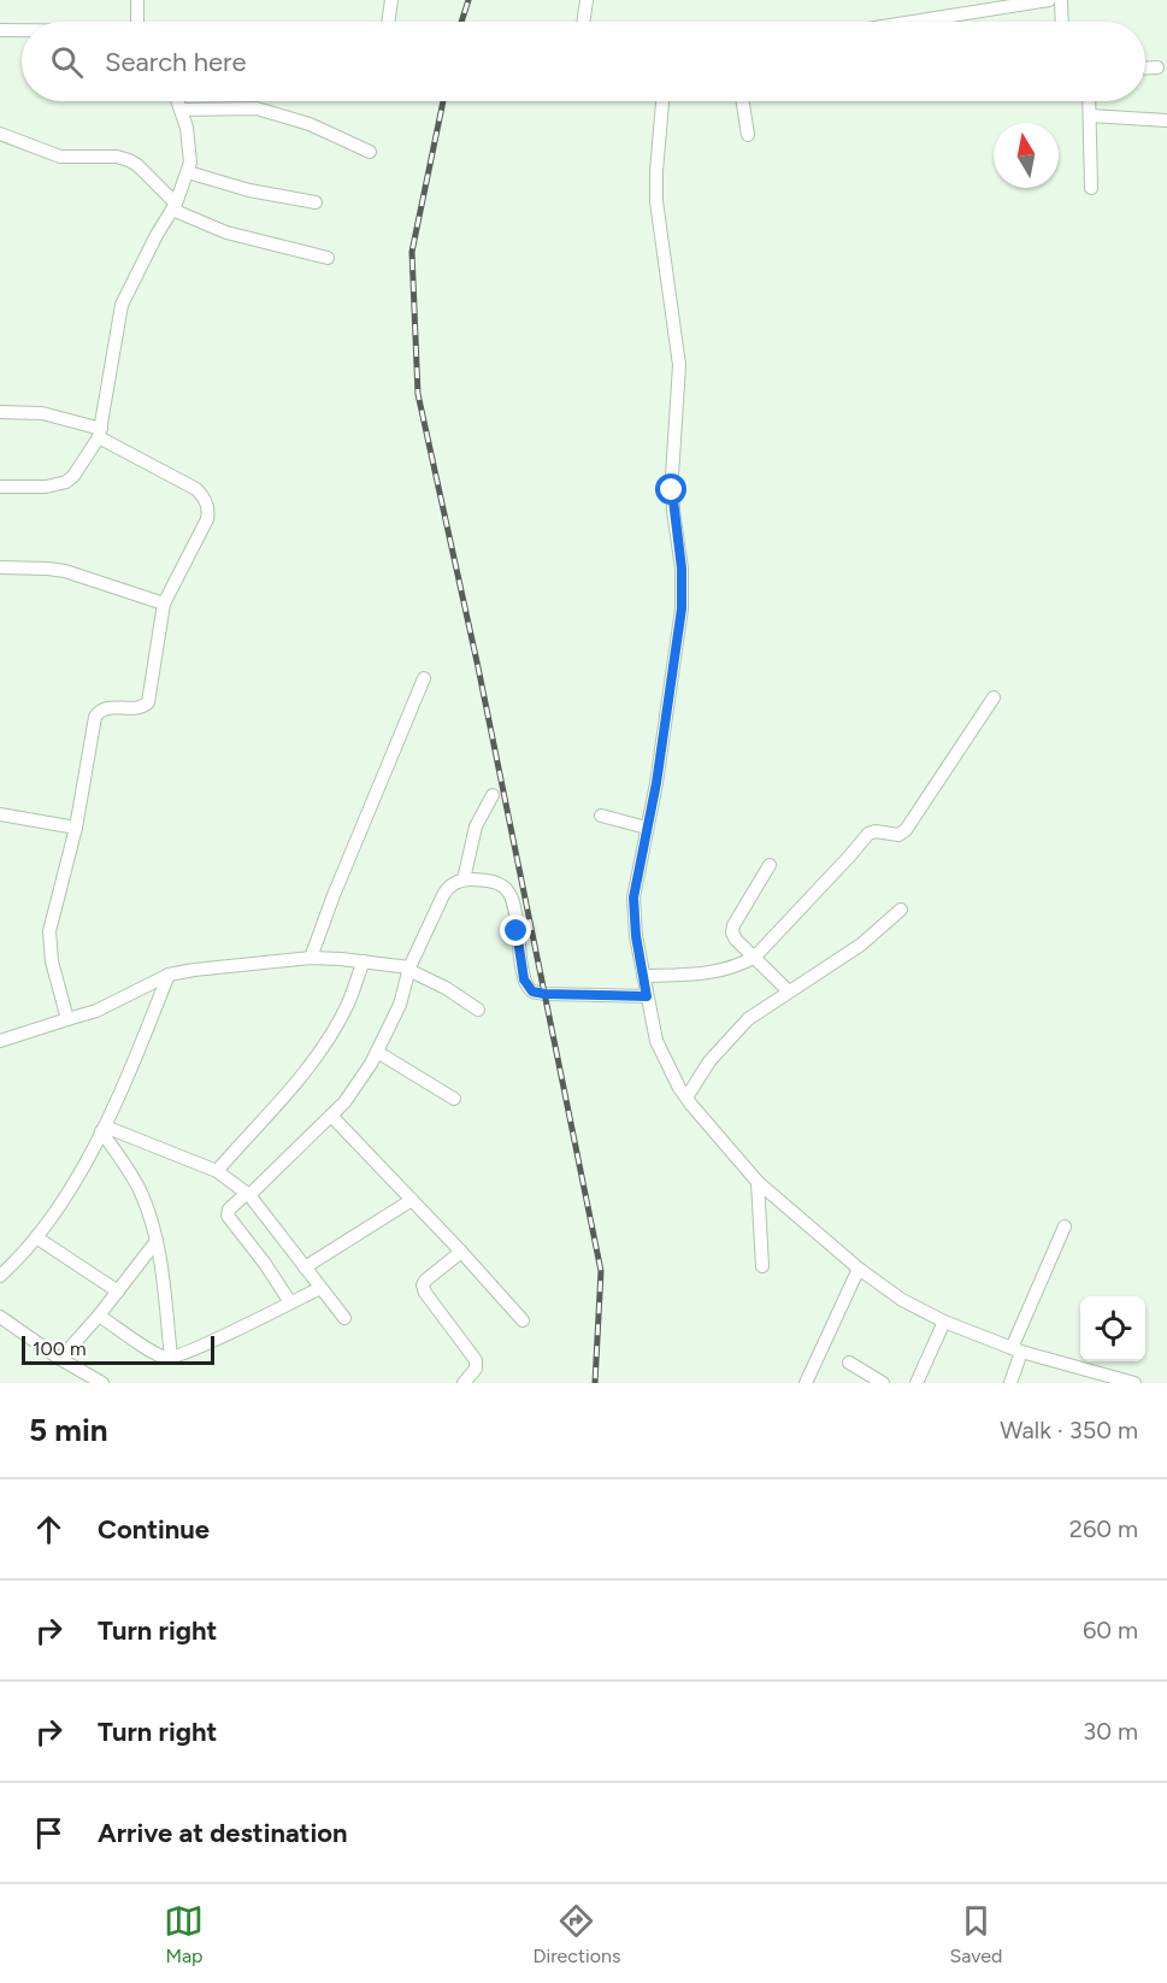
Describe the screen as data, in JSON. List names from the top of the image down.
{
  "scale_bar": "100 m",
  "north": "top",
  "page": {
    "search": "Search here",
    "scale": "100 m",
    "heading": ["5 min", "Walk · 350 m"],
    "list": [
      ["Continue", "260 m"],
      ["Turn right", "60 m"],
      ["Turn right", "30 m"],
      "Arrive at destination"
    ],
    "nav": ["Map", "Directions", "Saved"]
  }
}
